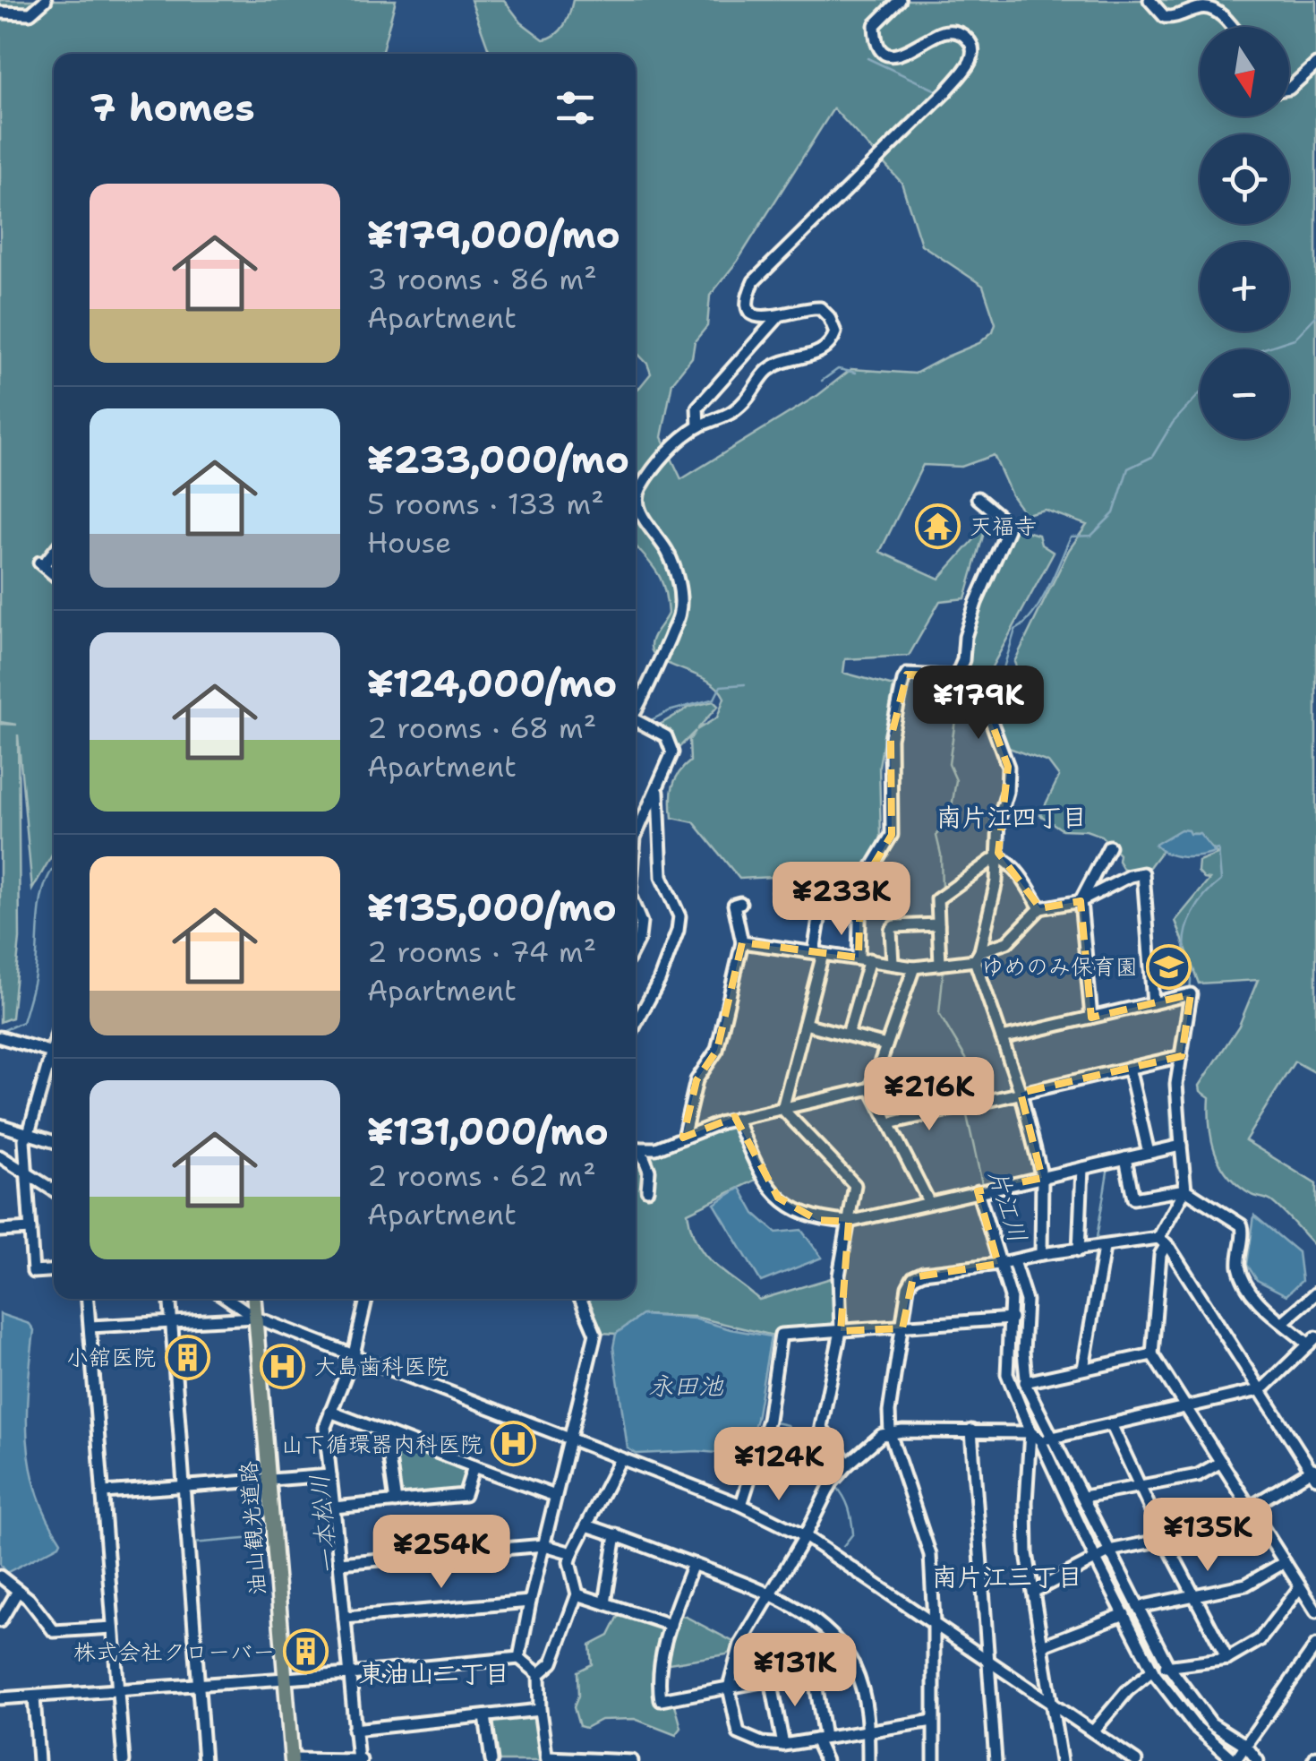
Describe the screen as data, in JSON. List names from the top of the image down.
{
  "streets": {
    "main road": ["油山観光道路"]
  },
  "districts": ["南片江四丁目", "南片江三丁目", "東油山二丁目"],
  "water": ["片江川", "永田池", "一本松川"],
  "places": {
    "temple": ["天福寺"],
    "school or university": ["ゆめのみ保育園"],
    "building": ["小舘医院", "株式会社クローバー"],
    "hospital": ["大島歯科医院", "山下循環器内科医院"]
  },
  "north": "bottom",
  "page": {
    "map_buttons": ["+", "−"],
    "heading": "7 homes",
    "list": [
      {
        "name": "¥179,000/mo",
        "note": "3 rooms · 86 m² · Apartment"
      },
      {
        "name": "¥233,000/mo",
        "note": "5 rooms · 133 m² · House"
      },
      {
        "name": "¥124,000/mo",
        "note": "2 rooms · 68 m² · Apartment"
      },
      {
        "name": "¥135,000/mo",
        "note": "2 rooms · 74 m² · Apartment"
      },
      {
        "name": "¥131,000/mo",
        "note": "2 rooms · 62 m² · Apartment"
      }
    ],
    "price": [
      "¥179K",
      "¥233K",
      "¥216K",
      "¥124K",
      "¥135K",
      "¥254K",
      "¥131K"
    ]
  }
}
